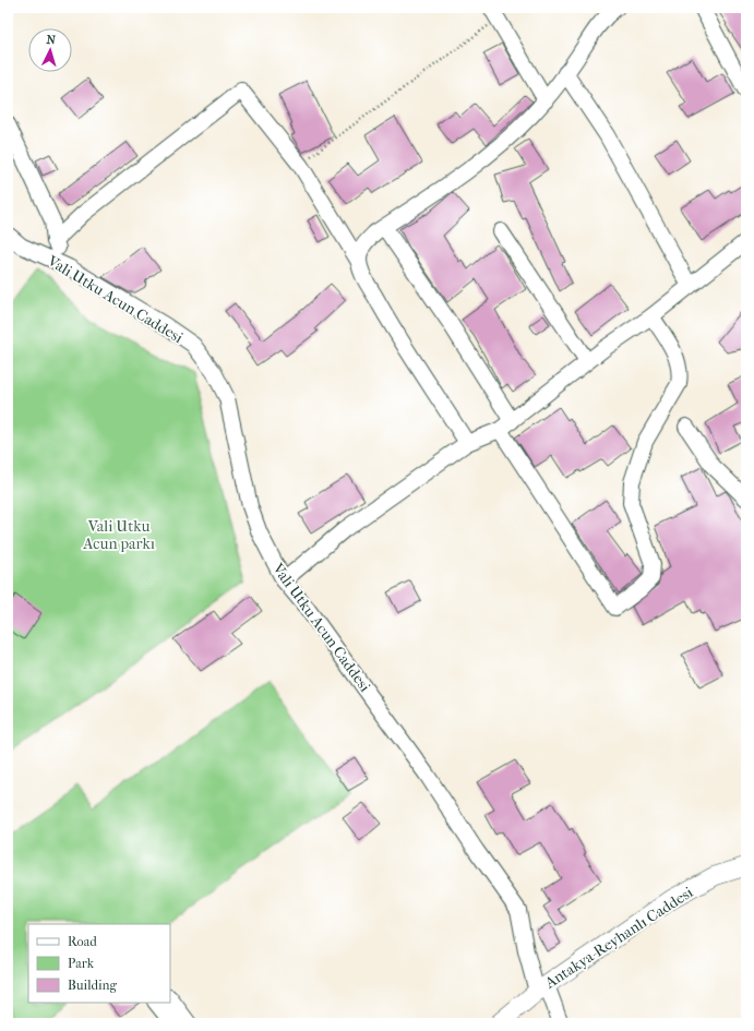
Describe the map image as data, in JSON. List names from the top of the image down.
{
  "streets": {
    "main road": ["Antakya-Reyhanlı Caddesi"],
    "street": ["Vali Utku Acun Caddesi"]
  },
  "crossings": [
    ["Vali Utku Acun Caddesi", "Antakya-Reyhanlı Caddesi"]
  ],
  "parks": ["Vali Utku Acun parkı"],
  "legend": ["Road", "Park", "Building"],
  "north": "top"
}
